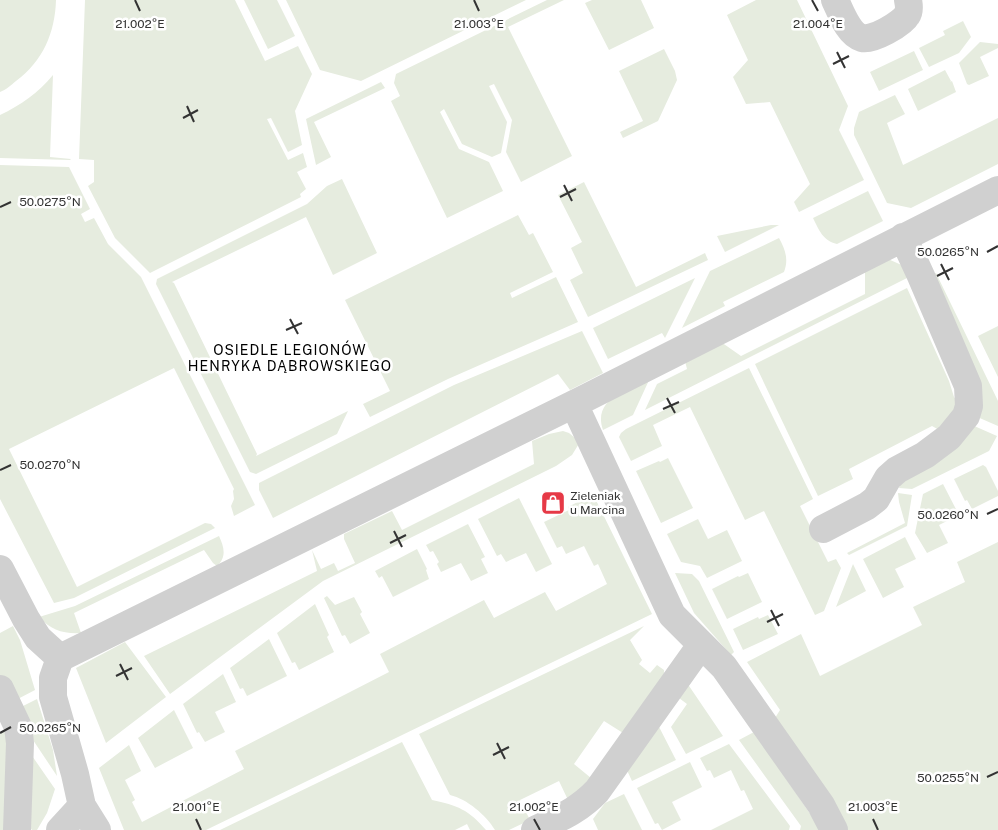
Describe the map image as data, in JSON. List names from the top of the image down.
{
  "districts": ["OSIEDLE LEGIONÓW HENRYKA DĄBROWSKIEGO"],
  "places": {
    "shop": ["Zieleniak u Marcina"]
  },
  "coordinates": [
    "21.002°E",
    "21.003°E",
    "21.004°E",
    "50.0275°N",
    "50.0265°N",
    "50.0270°N",
    "50.0260°N",
    "50.0255°N",
    "21.001°E"
  ]
}
